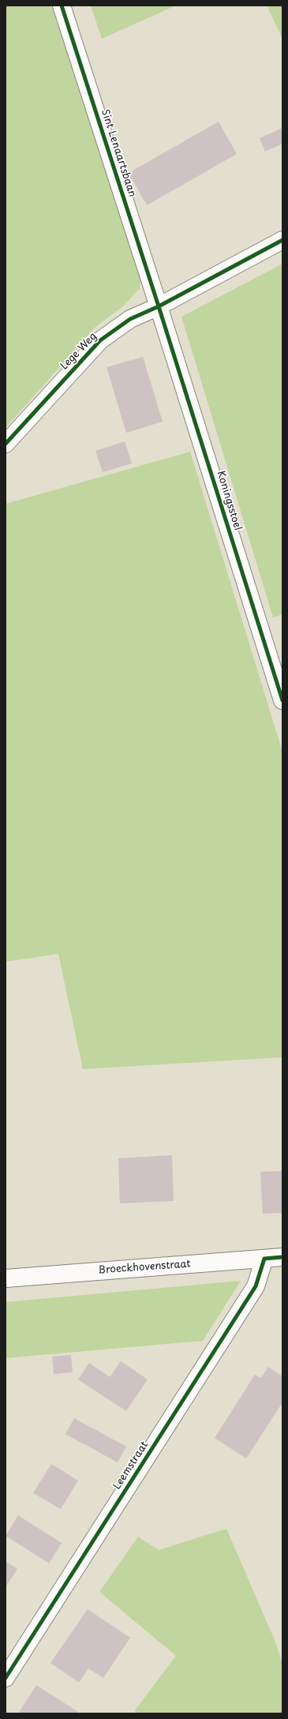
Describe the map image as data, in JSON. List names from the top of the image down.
{
  "streets": {
    "street": [
      "Sint Lenaartsbaan",
      "Lege Weg",
      "Koningsstoel",
      "Broeckhovenstraat",
      "Leemstraat"
    ]
  },
  "crossings": [
    ["Sint Lenaartsbaan", "Lege Weg"],
    ["Sint Lenaartsbaan", "Koningsstoel"],
    ["Lege Weg", "Koningsstoel"],
    ["Broeckhovenstraat", "Leemstraat"]
  ]
}
